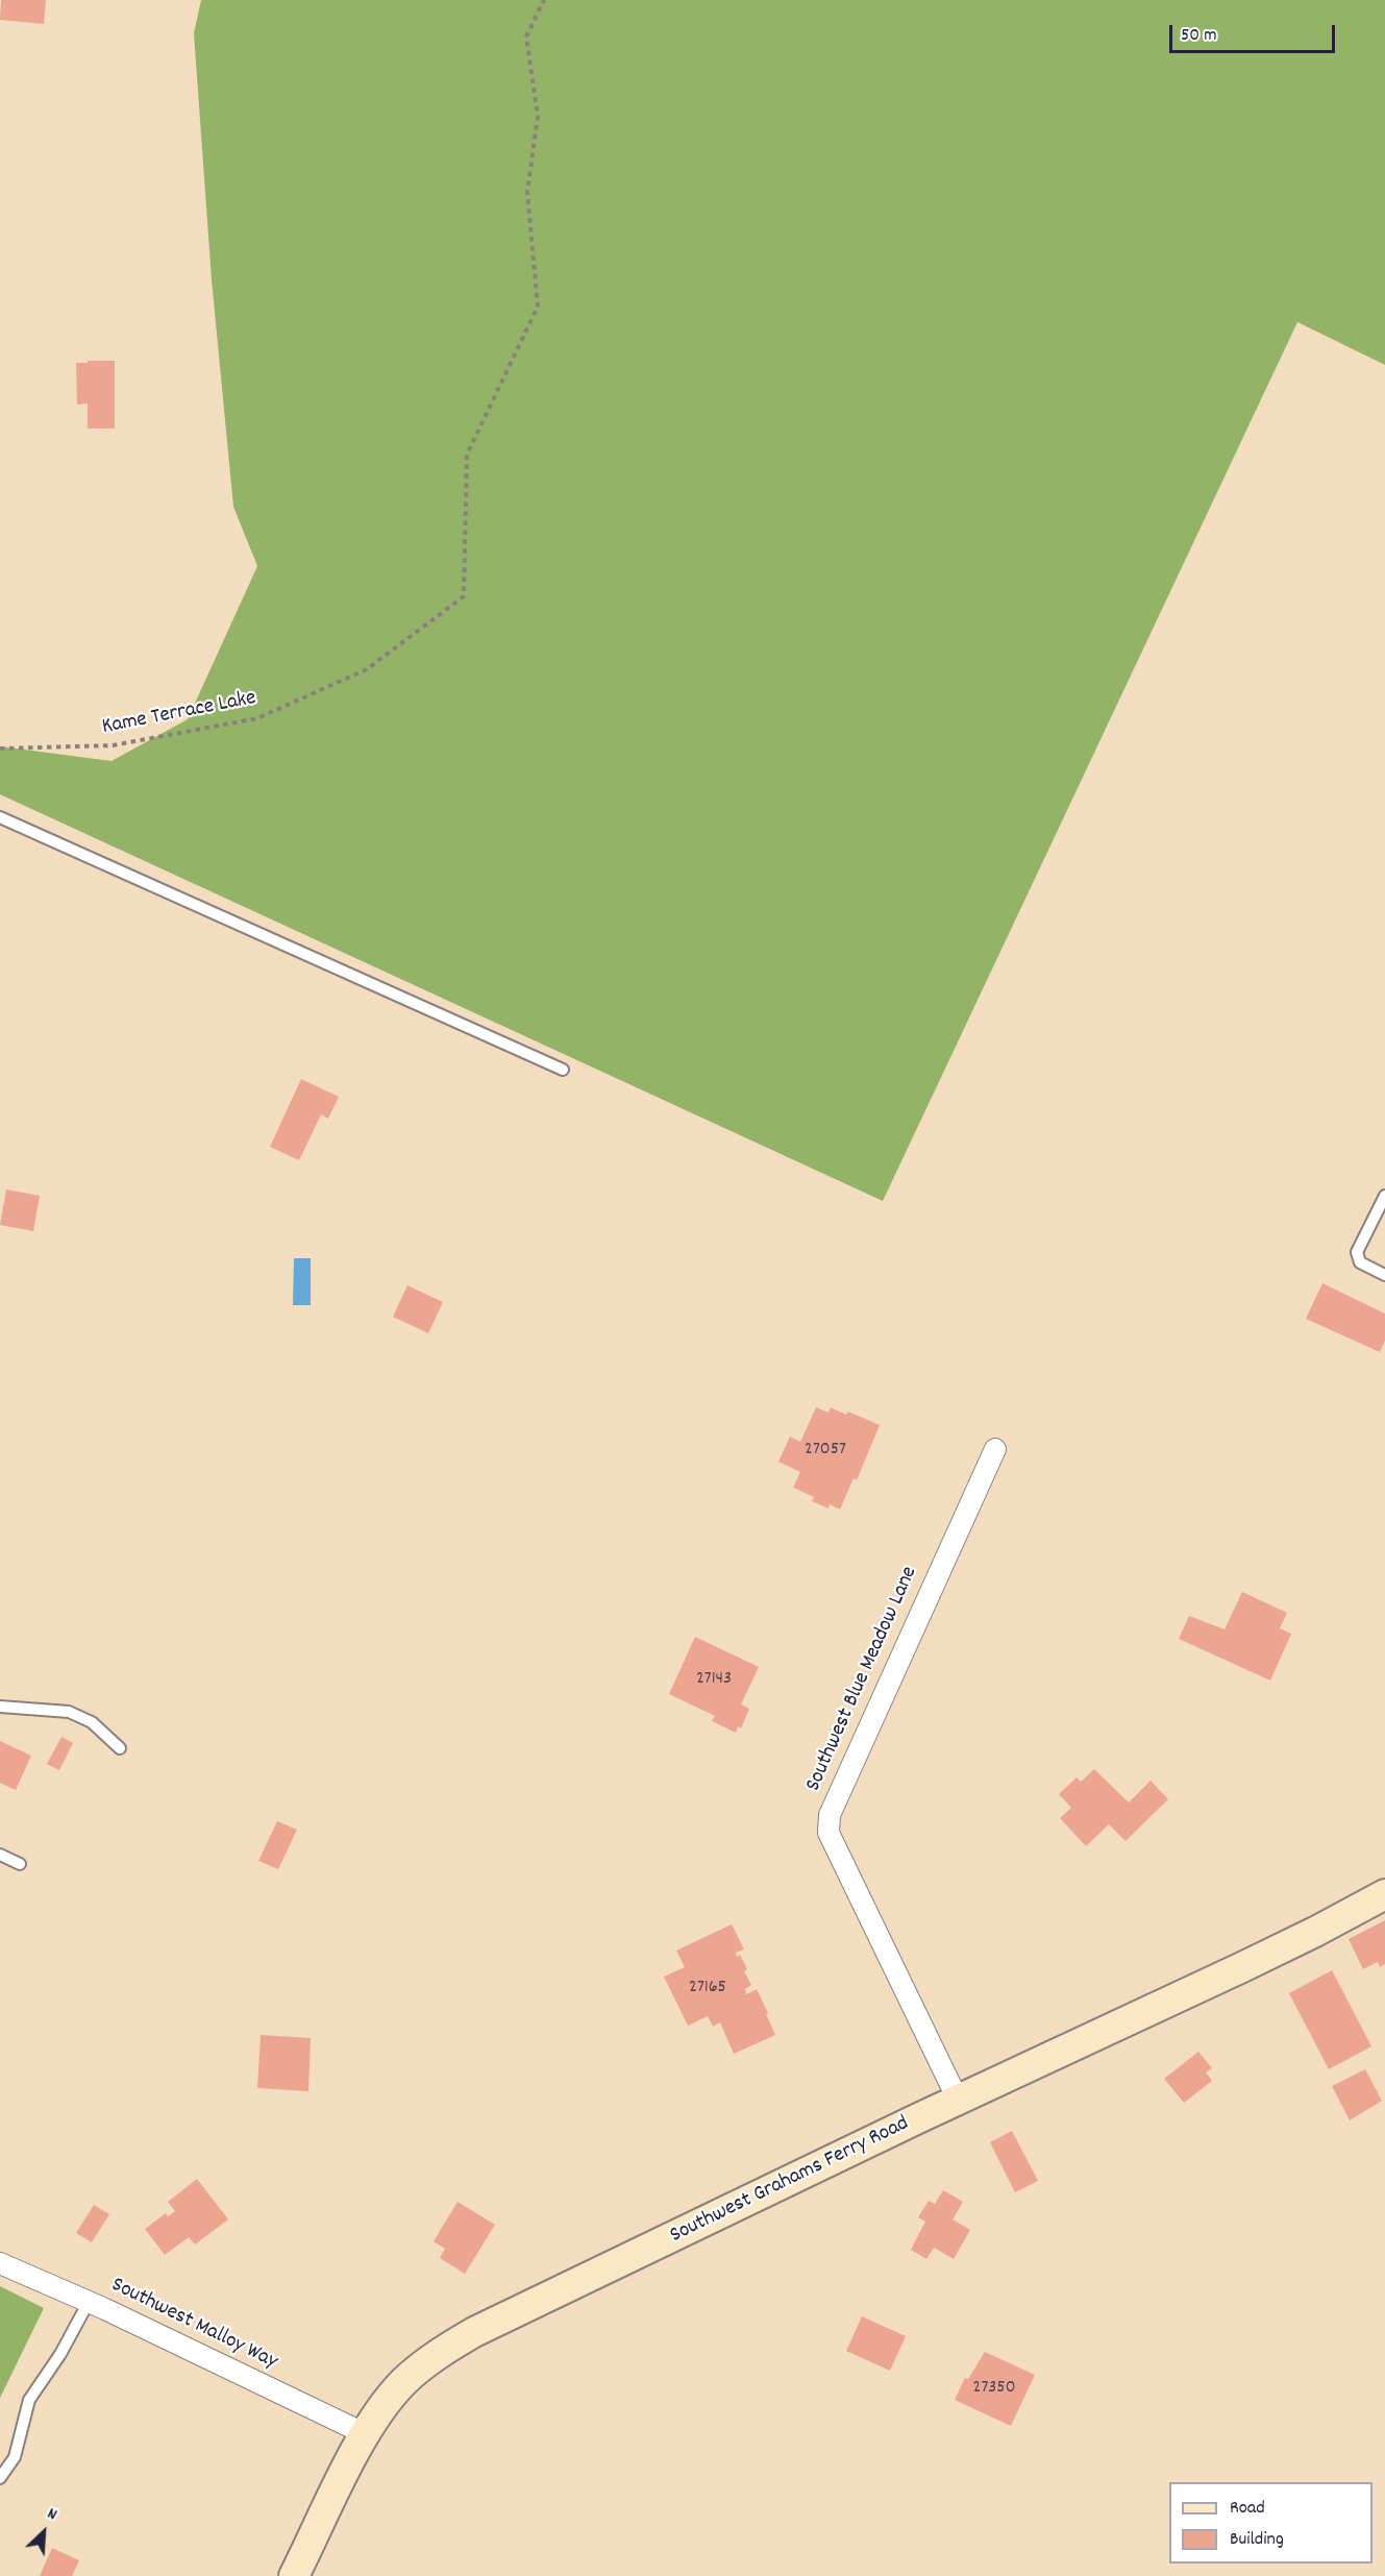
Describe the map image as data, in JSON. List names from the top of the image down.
{
  "streets": {
    "main road": ["Southwest Grahams Ferry Road"],
    "street": ["Southwest Blue Meadow Lane", "Southwest Malloy Way"],
    "path": ["Kame Terrace Lake"]
  },
  "crossings": [
    ["Southwest Blue Meadow Lane", "Southwest Grahams Ferry Road"],
    ["Southwest Grahams Ferry Road", "Southwest Malloy Way"]
  ],
  "house_numbers": [
    "27057",
    "27143",
    "27165",
    "27350"
  ],
  "legend": ["Road", "Building"],
  "scale_bar": "50 m",
  "north": "top right"
}
